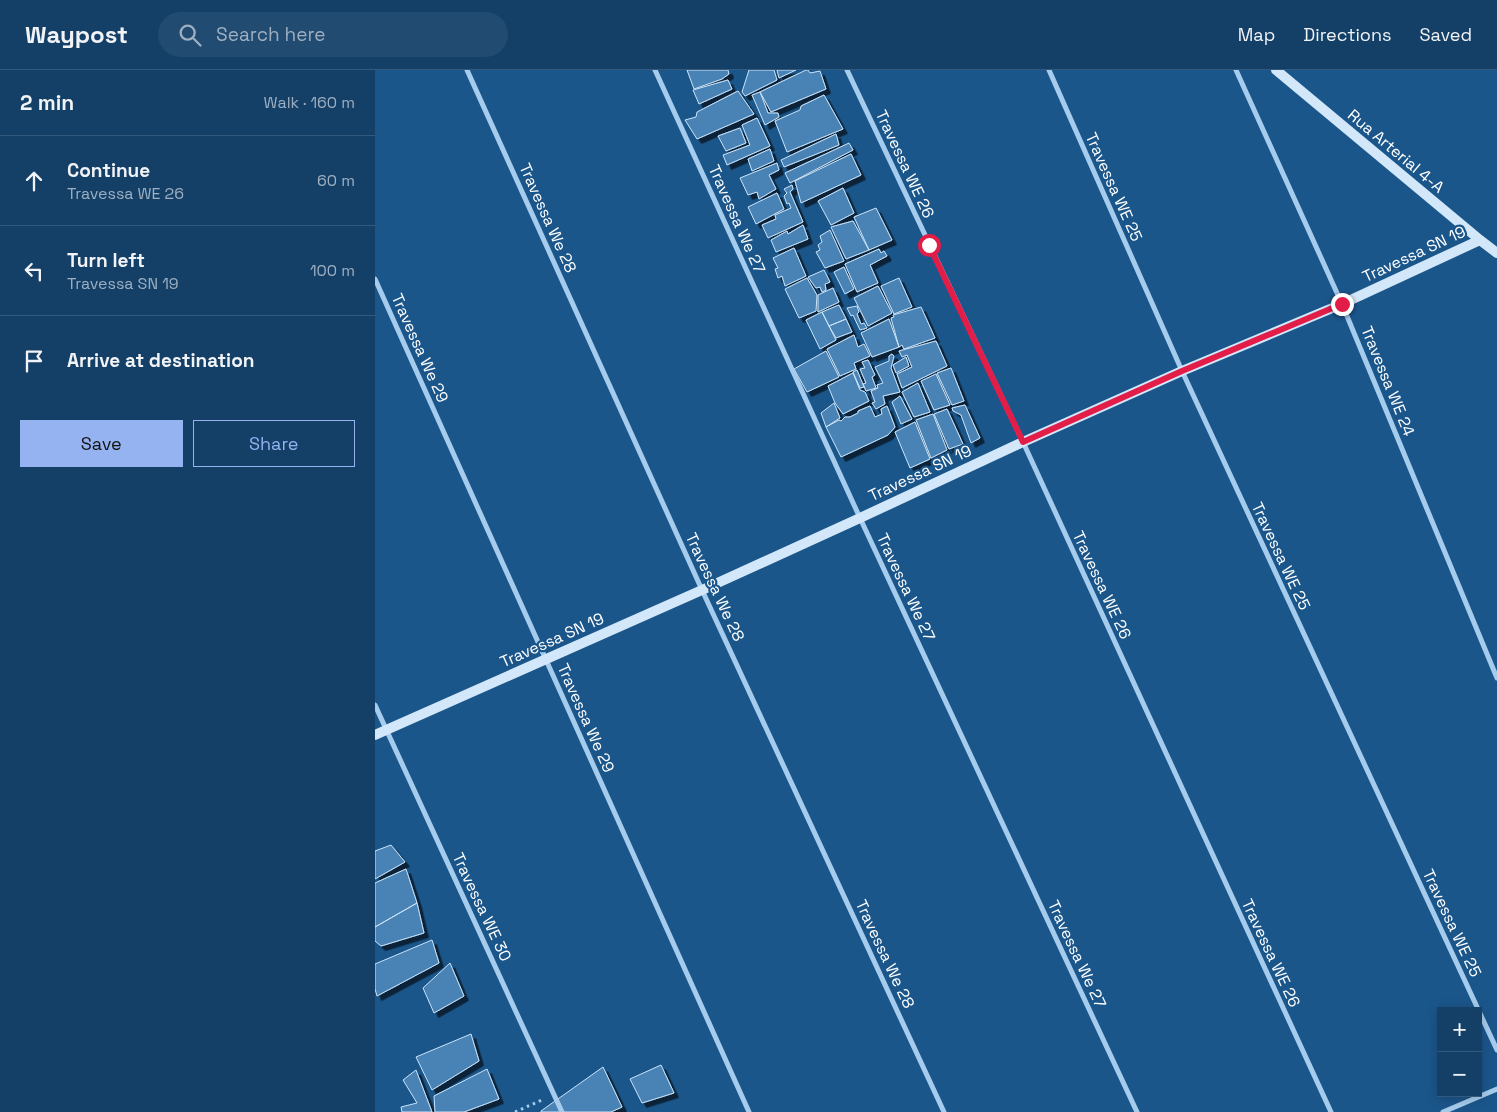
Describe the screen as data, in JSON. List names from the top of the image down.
{
  "streets": {
    "main road": ["Rua Arterial 4-A", "Travessa SN 19"],
    "street": [
      "Travessa WE 26",
      "Travessa WE 25",
      "Travessa We 28",
      "Travessa We 27",
      "Travessa We 29",
      "Travessa WE 24",
      "Travessa WE 30"
    ]
  },
  "crossings": [
    ["Rua Arterial 4-A", "Travessa SN 19"],
    ["Travessa WE 26", "Travessa SN 19"],
    ["Travessa WE 25", "Travessa SN 19"],
    ["Travessa We 28", "Travessa SN 19"],
    ["Travessa We 27", "Travessa SN 19"],
    ["Travessa SN 19", "Travessa We 29"],
    ["Travessa SN 19", "Travessa WE 24"],
    ["Travessa SN 19", "Travessa WE 30"]
  ],
  "page": {
    "header": "Waypost",
    "search": "Search here",
    "nav": ["Map", "Directions", "Saved"],
    "heading": ["2 min", "Walk · 160 m"],
    "list": [
      ["Continue", "Travessa WE 26", "60 m"],
      ["Turn left", "Travessa SN 19", "100 m"],
      "Arrive at destination"
    ],
    "buttons": ["Save", "Share"],
    "map_buttons": ["+", "−"]
  }
}
